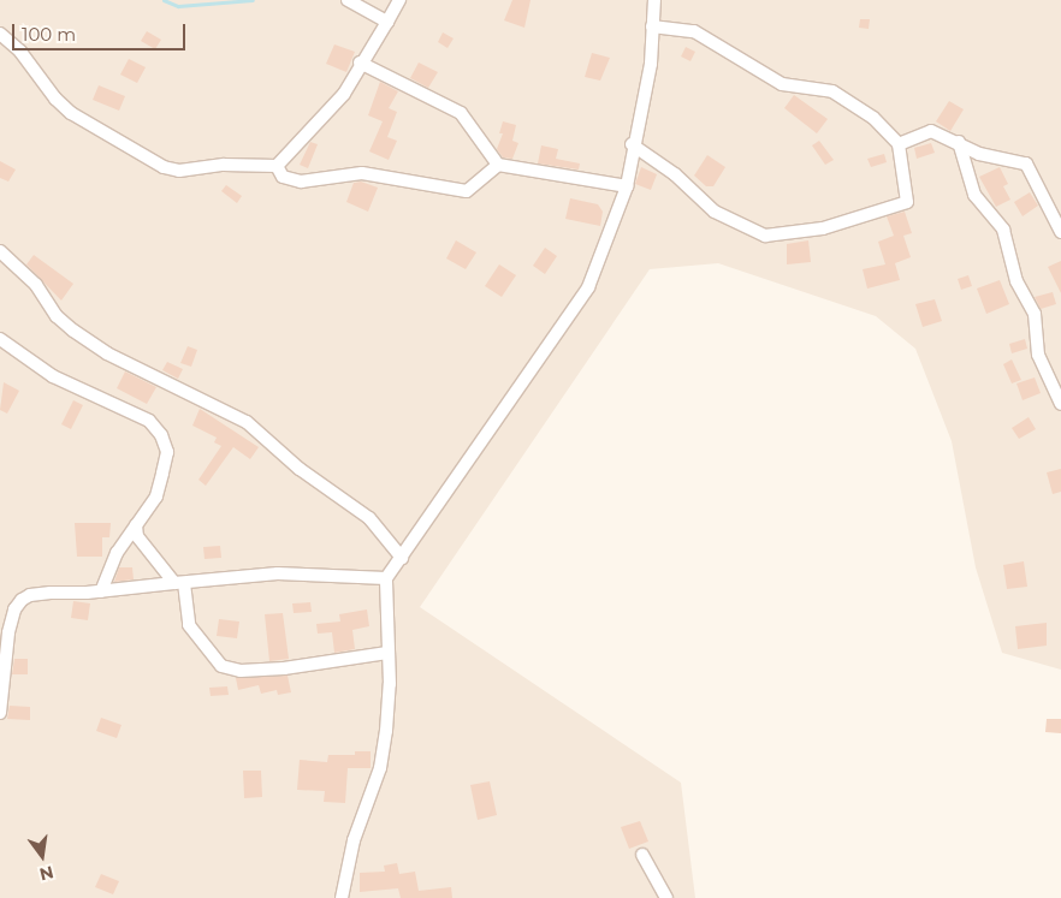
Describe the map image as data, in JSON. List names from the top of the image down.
{
  "scale_bar": "100 m",
  "north": "bottom"
}
